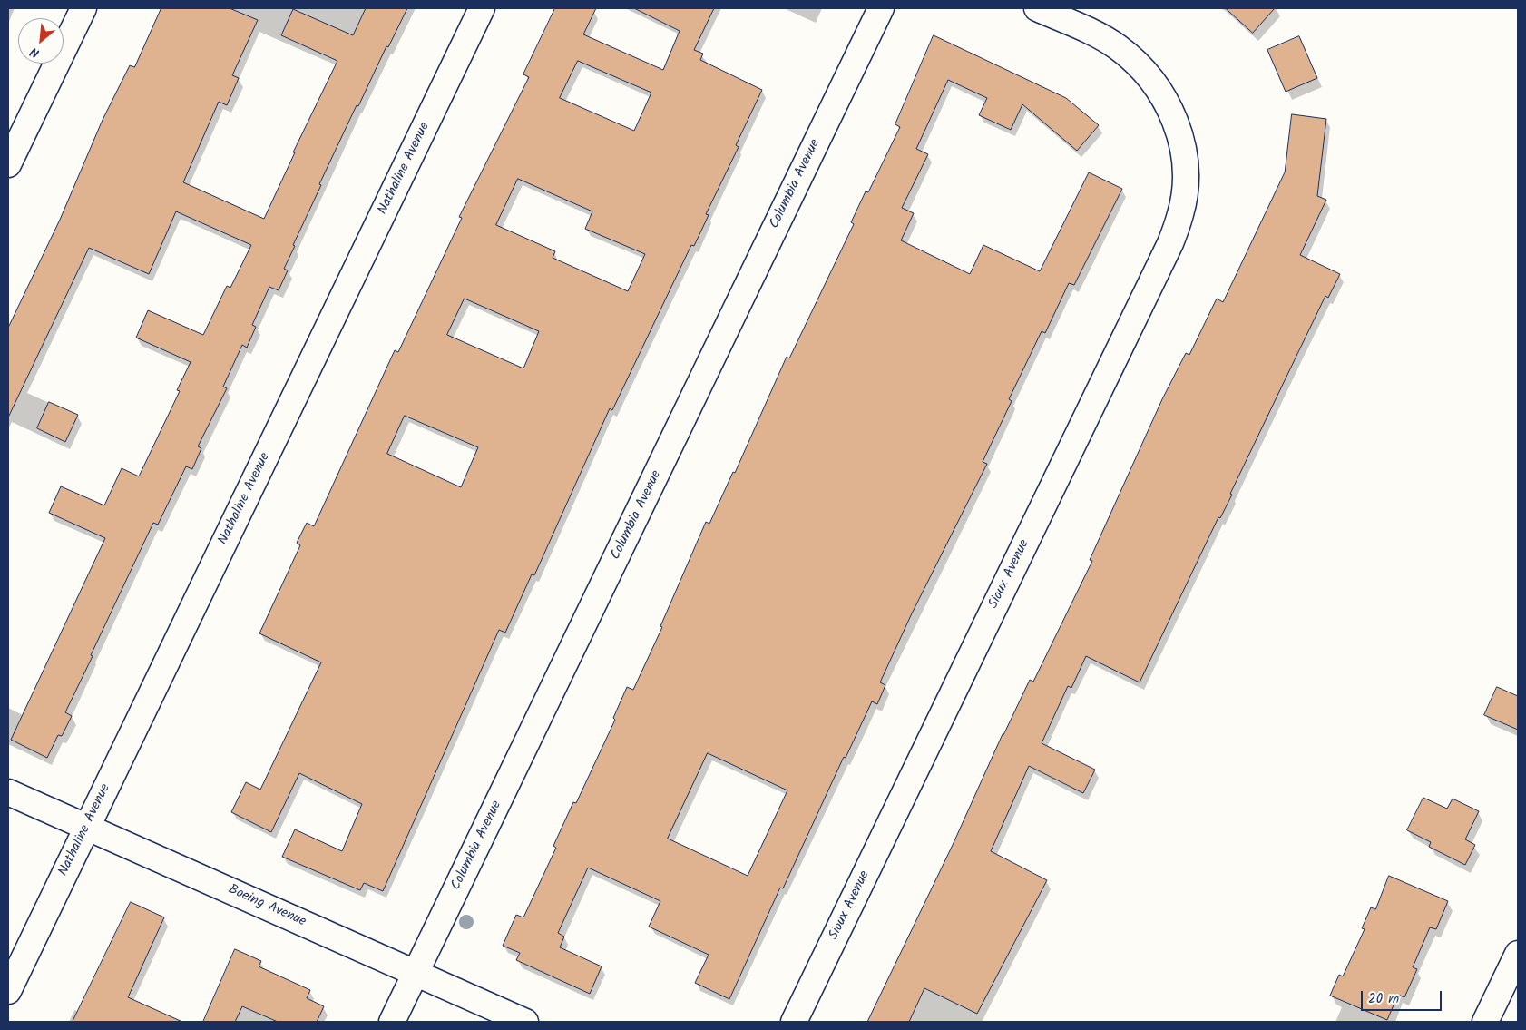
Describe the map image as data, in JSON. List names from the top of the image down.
{
  "streets": {
    "street": [
      "Nathaline Avenue",
      "Columbia Avenue",
      "Sioux Avenue",
      "Boeing Avenue"
    ]
  },
  "crossings": [
    ["Nathaline Avenue", "Boeing Avenue"],
    ["Columbia Avenue", "Boeing Avenue"]
  ],
  "scale_bar": "20 m",
  "north": "bottom left"
}
